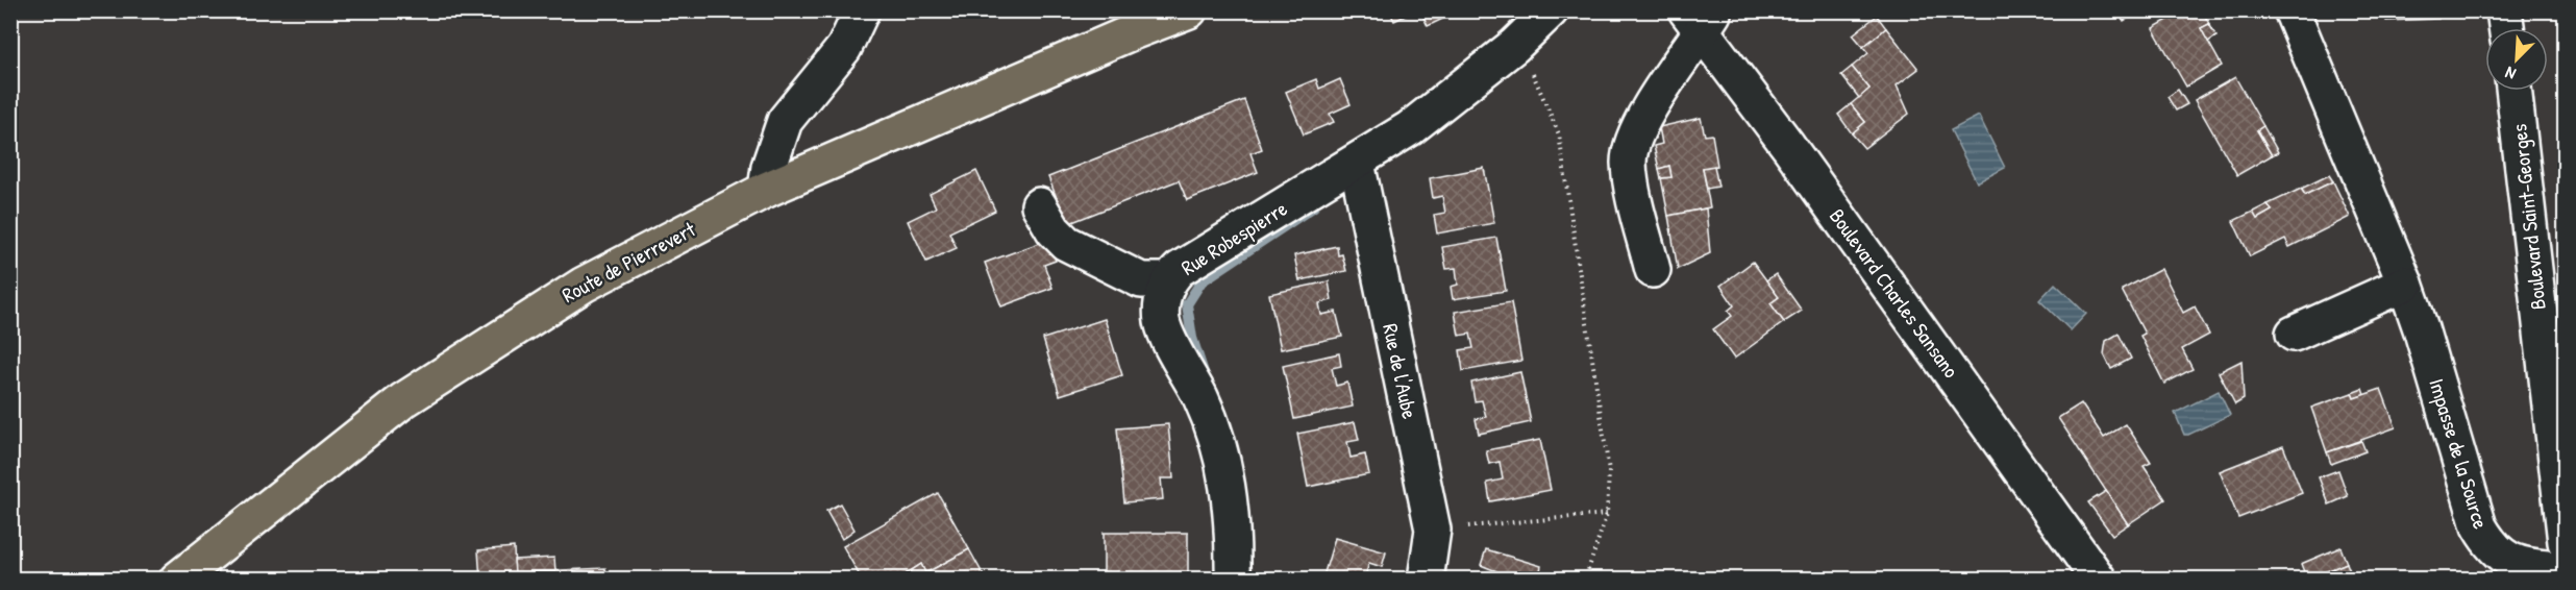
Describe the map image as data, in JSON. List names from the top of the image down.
{
  "streets": {
    "main road": ["Route de Pierrevert"],
    "street": [
      "Boulevard Saint-Georges",
      "Rue Robespierre",
      "Boulevard Charles Sansano",
      "Rue de l'Aube",
      "Impasse de la Source"
    ]
  },
  "crossings": [
    ["Rue Robespierre", "Rue de l'Aube"]
  ],
  "north": "bottom left"
}
